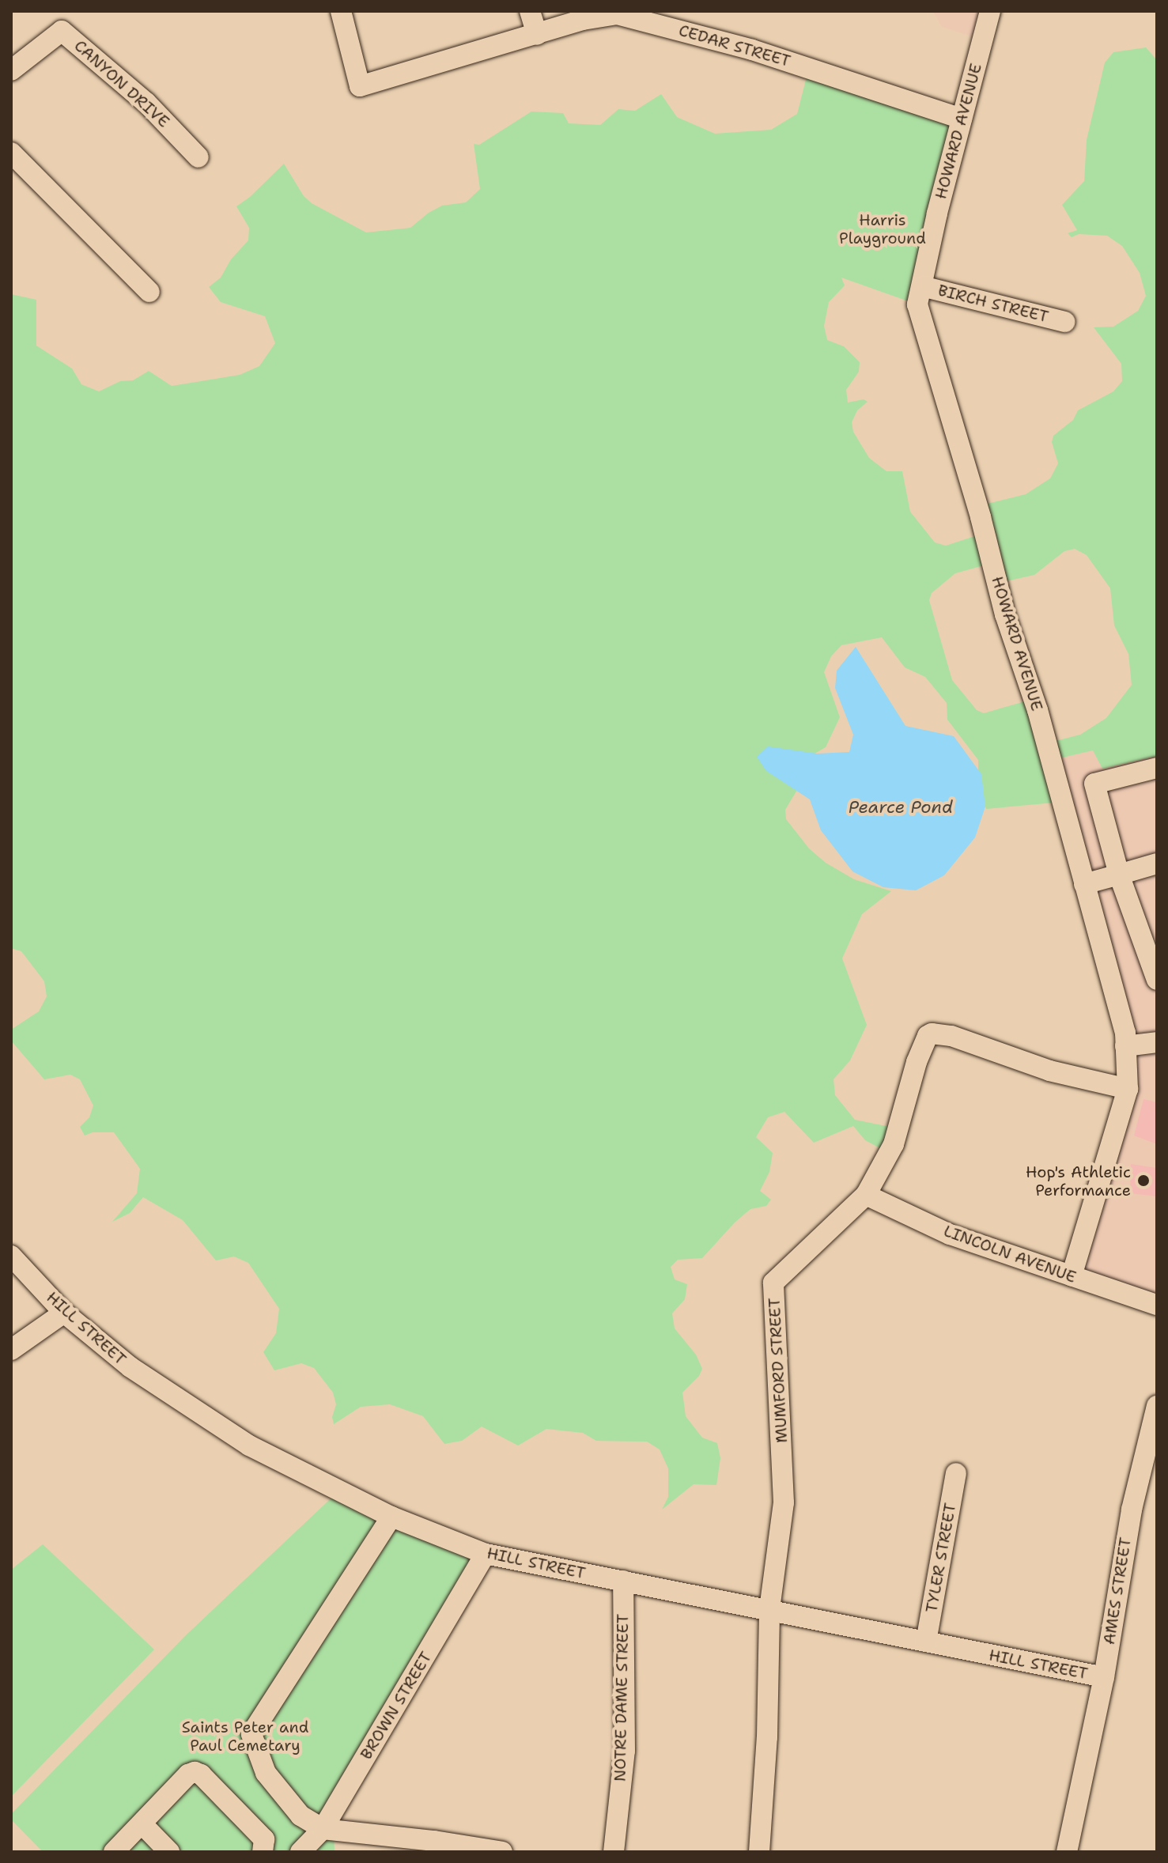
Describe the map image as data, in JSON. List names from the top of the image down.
{
  "streets": {
    "street": [
      "CEDAR STREET",
      "CANYON DRIVE",
      "HOWARD AVENUE",
      "BIRCH STREET",
      "LINCOLN AVENUE",
      "HILL STREET",
      "MUMFORD STREET",
      "TYLER STREET",
      "AMES STREET",
      "NOTRE DAME STREET",
      "BROWN STREET"
    ]
  },
  "crossings": [
    ["CEDAR STREET", "HOWARD AVENUE"],
    ["HOWARD AVENUE", "BIRCH STREET"],
    ["HOWARD AVENUE", "LINCOLN AVENUE"],
    ["HOWARD AVENUE", "MUMFORD STREET"],
    ["LINCOLN AVENUE", "MUMFORD STREET"],
    ["HILL STREET", "MUMFORD STREET"],
    ["HILL STREET", "TYLER STREET"],
    ["HILL STREET", "AMES STREET"],
    ["HILL STREET", "NOTRE DAME STREET"],
    ["HILL STREET", "BROWN STREET"]
  ],
  "water": ["Pearce Pond"],
  "parks": ["Harris Playground", "Saints Peter and Paul Cemetary"],
  "places": ["Hop's Athletic Performance"]
}
